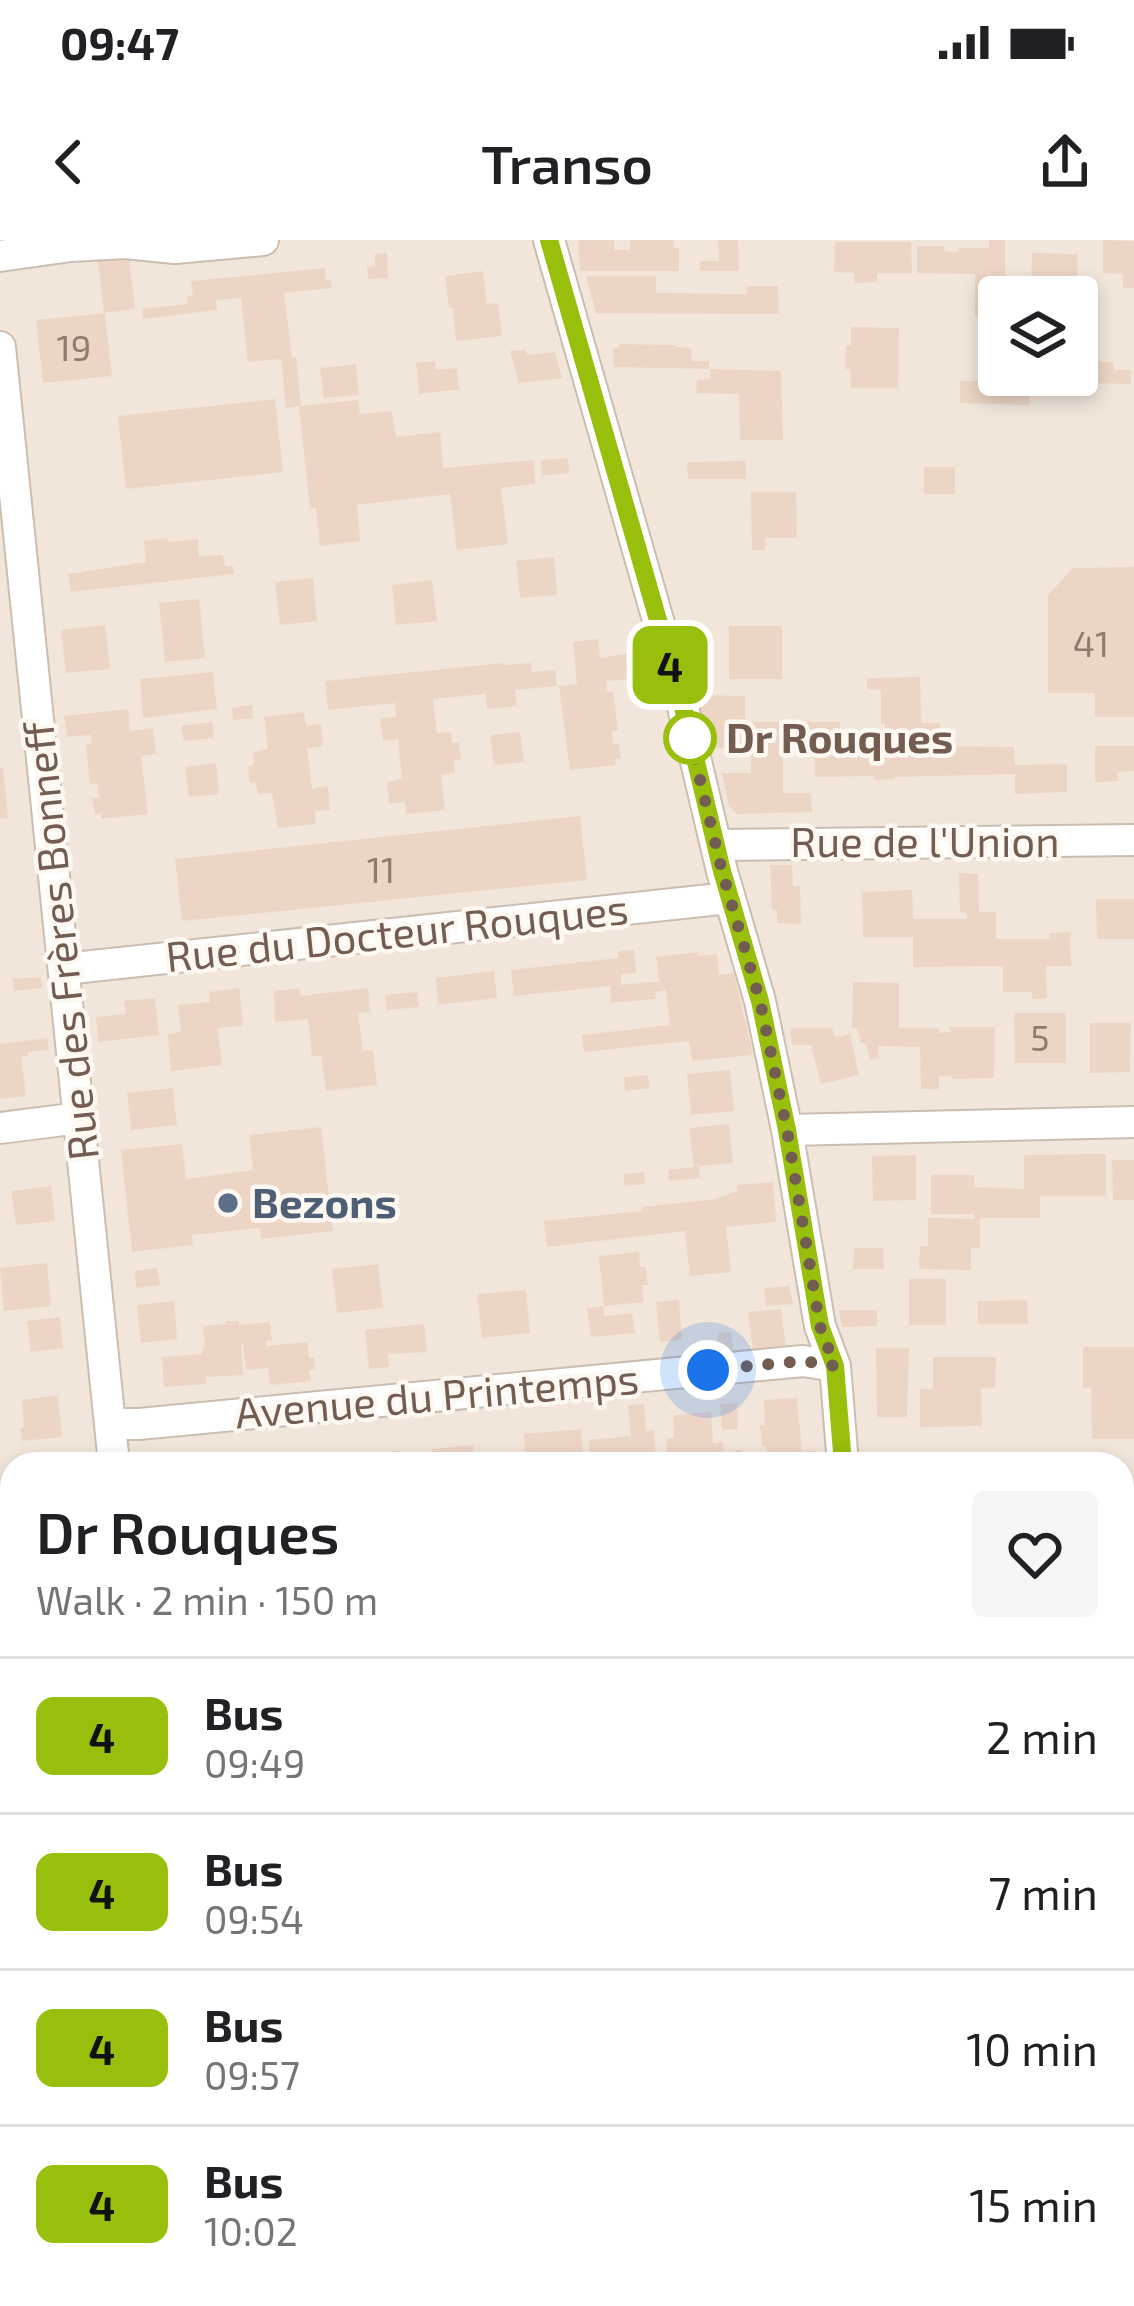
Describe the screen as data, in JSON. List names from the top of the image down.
{
  "streets": {
    "street": [
      "Rue de l'Union",
      "Rue du Docteur Rouques",
      "Rue des Frères Bonneff",
      "Avenue du Printemps"
    ]
  },
  "crossings": [
    ["Rue du Docteur Rouques", "Rue des Frères Bonneff"],
    ["Rue des Frères Bonneff", "Avenue du Printemps"]
  ],
  "places": ["Dr Rouques", "Bezons"],
  "lines": ["bus line 4"],
  "house_numbers": [
    "19",
    "41",
    "11",
    "5"
  ],
  "page": {
    "status": "09:47",
    "header": "Transo",
    "on_map": "4",
    "heading": ["Dr Rouques", "Walk · 2 min · 150 m"],
    "list": [
      {
        "mark": "4",
        "name": "Bus",
        "note": "09:49",
        "value": "2 min"
      },
      {
        "mark": "4",
        "name": "Bus",
        "note": "09:54",
        "value": "7 min"
      },
      {
        "mark": "4",
        "name": "Bus",
        "note": "09:57",
        "value": "10 min"
      },
      {
        "mark": "4",
        "name": "Bus",
        "note": "10:02",
        "value": "15 min"
      }
    ]
  }
}
